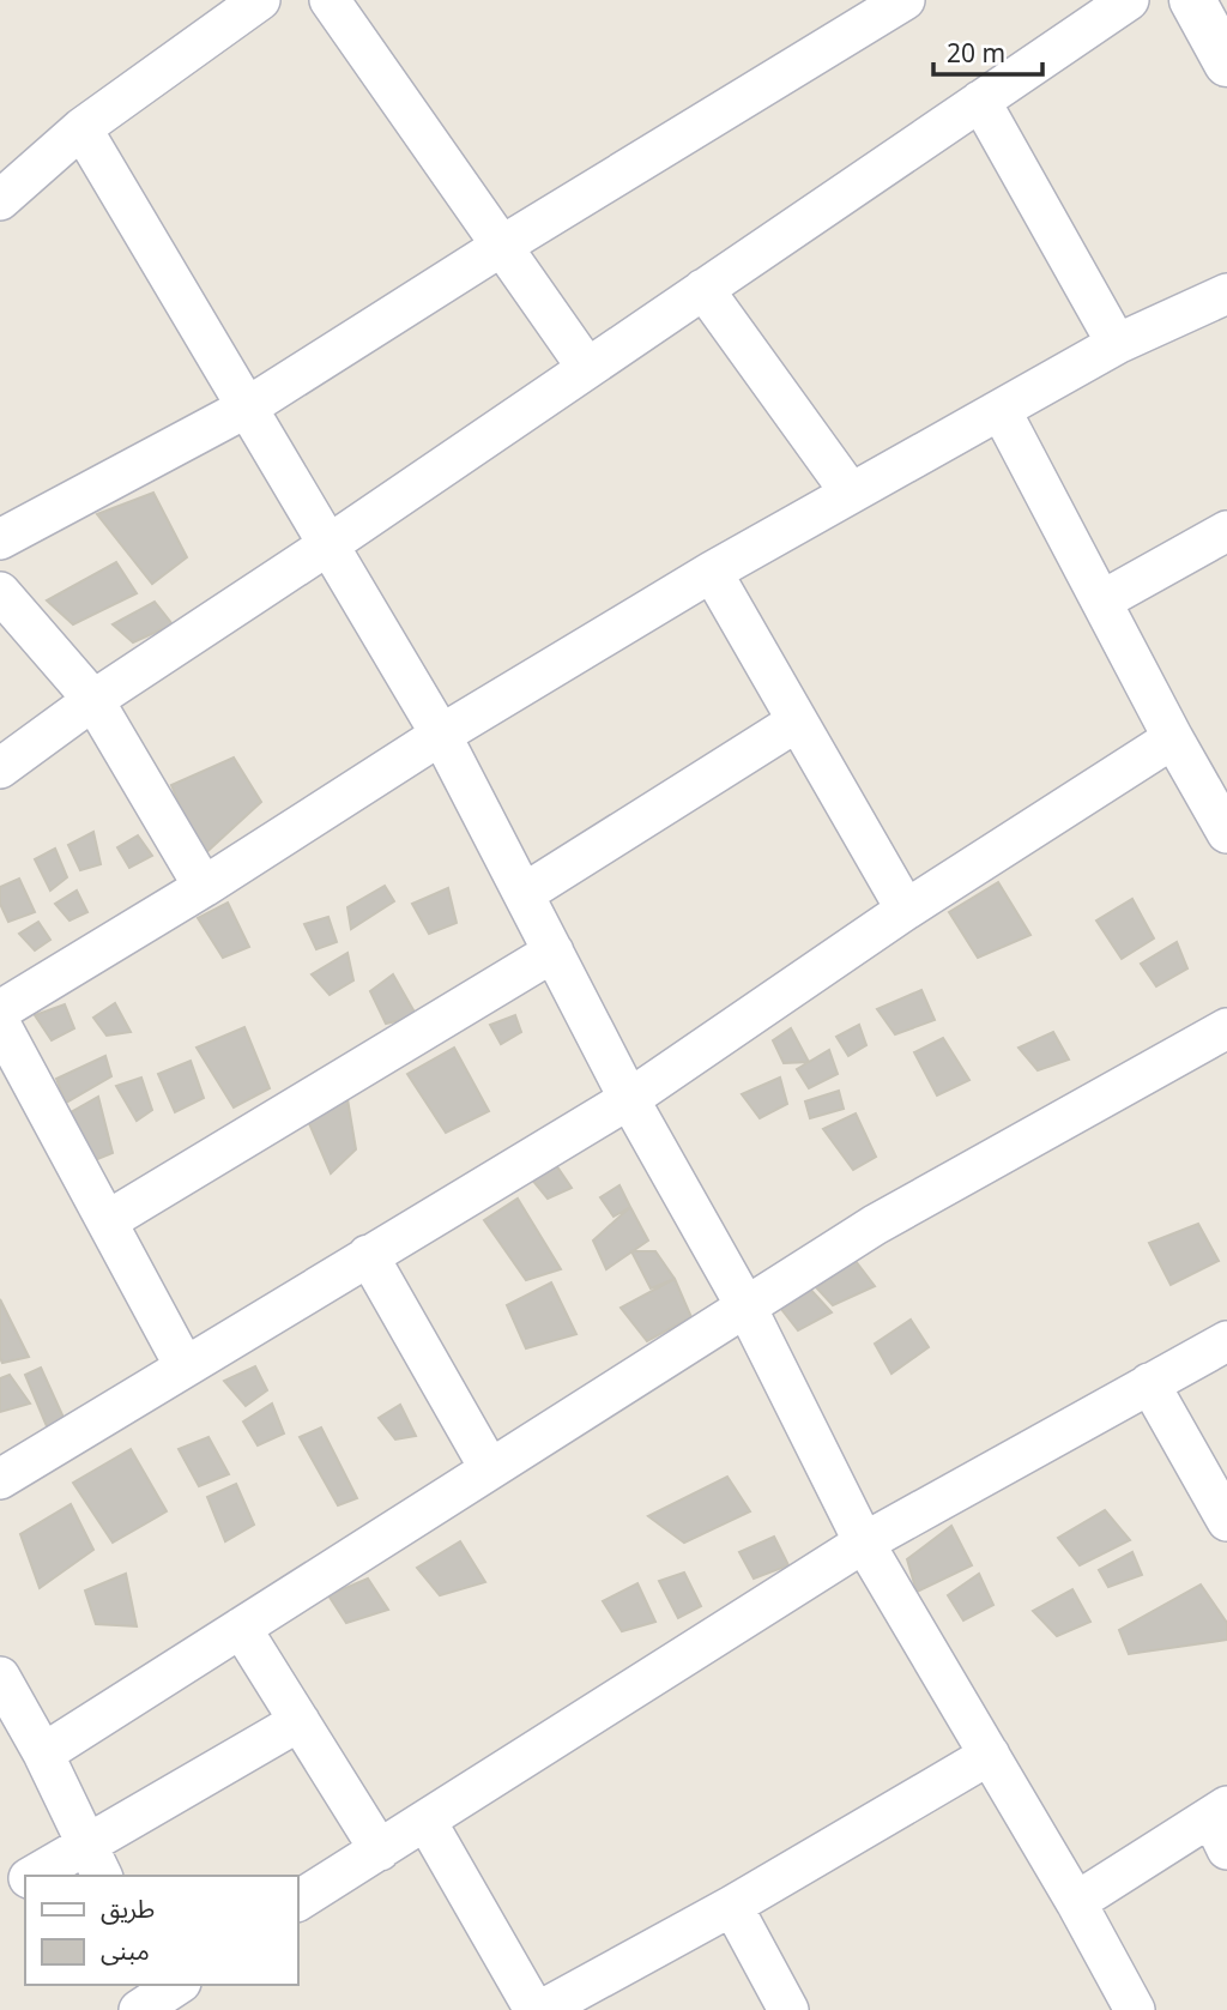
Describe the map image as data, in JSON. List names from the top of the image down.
{
  "legend": ["طريق", "مبنى"],
  "scale_bar": "20 m"
}
